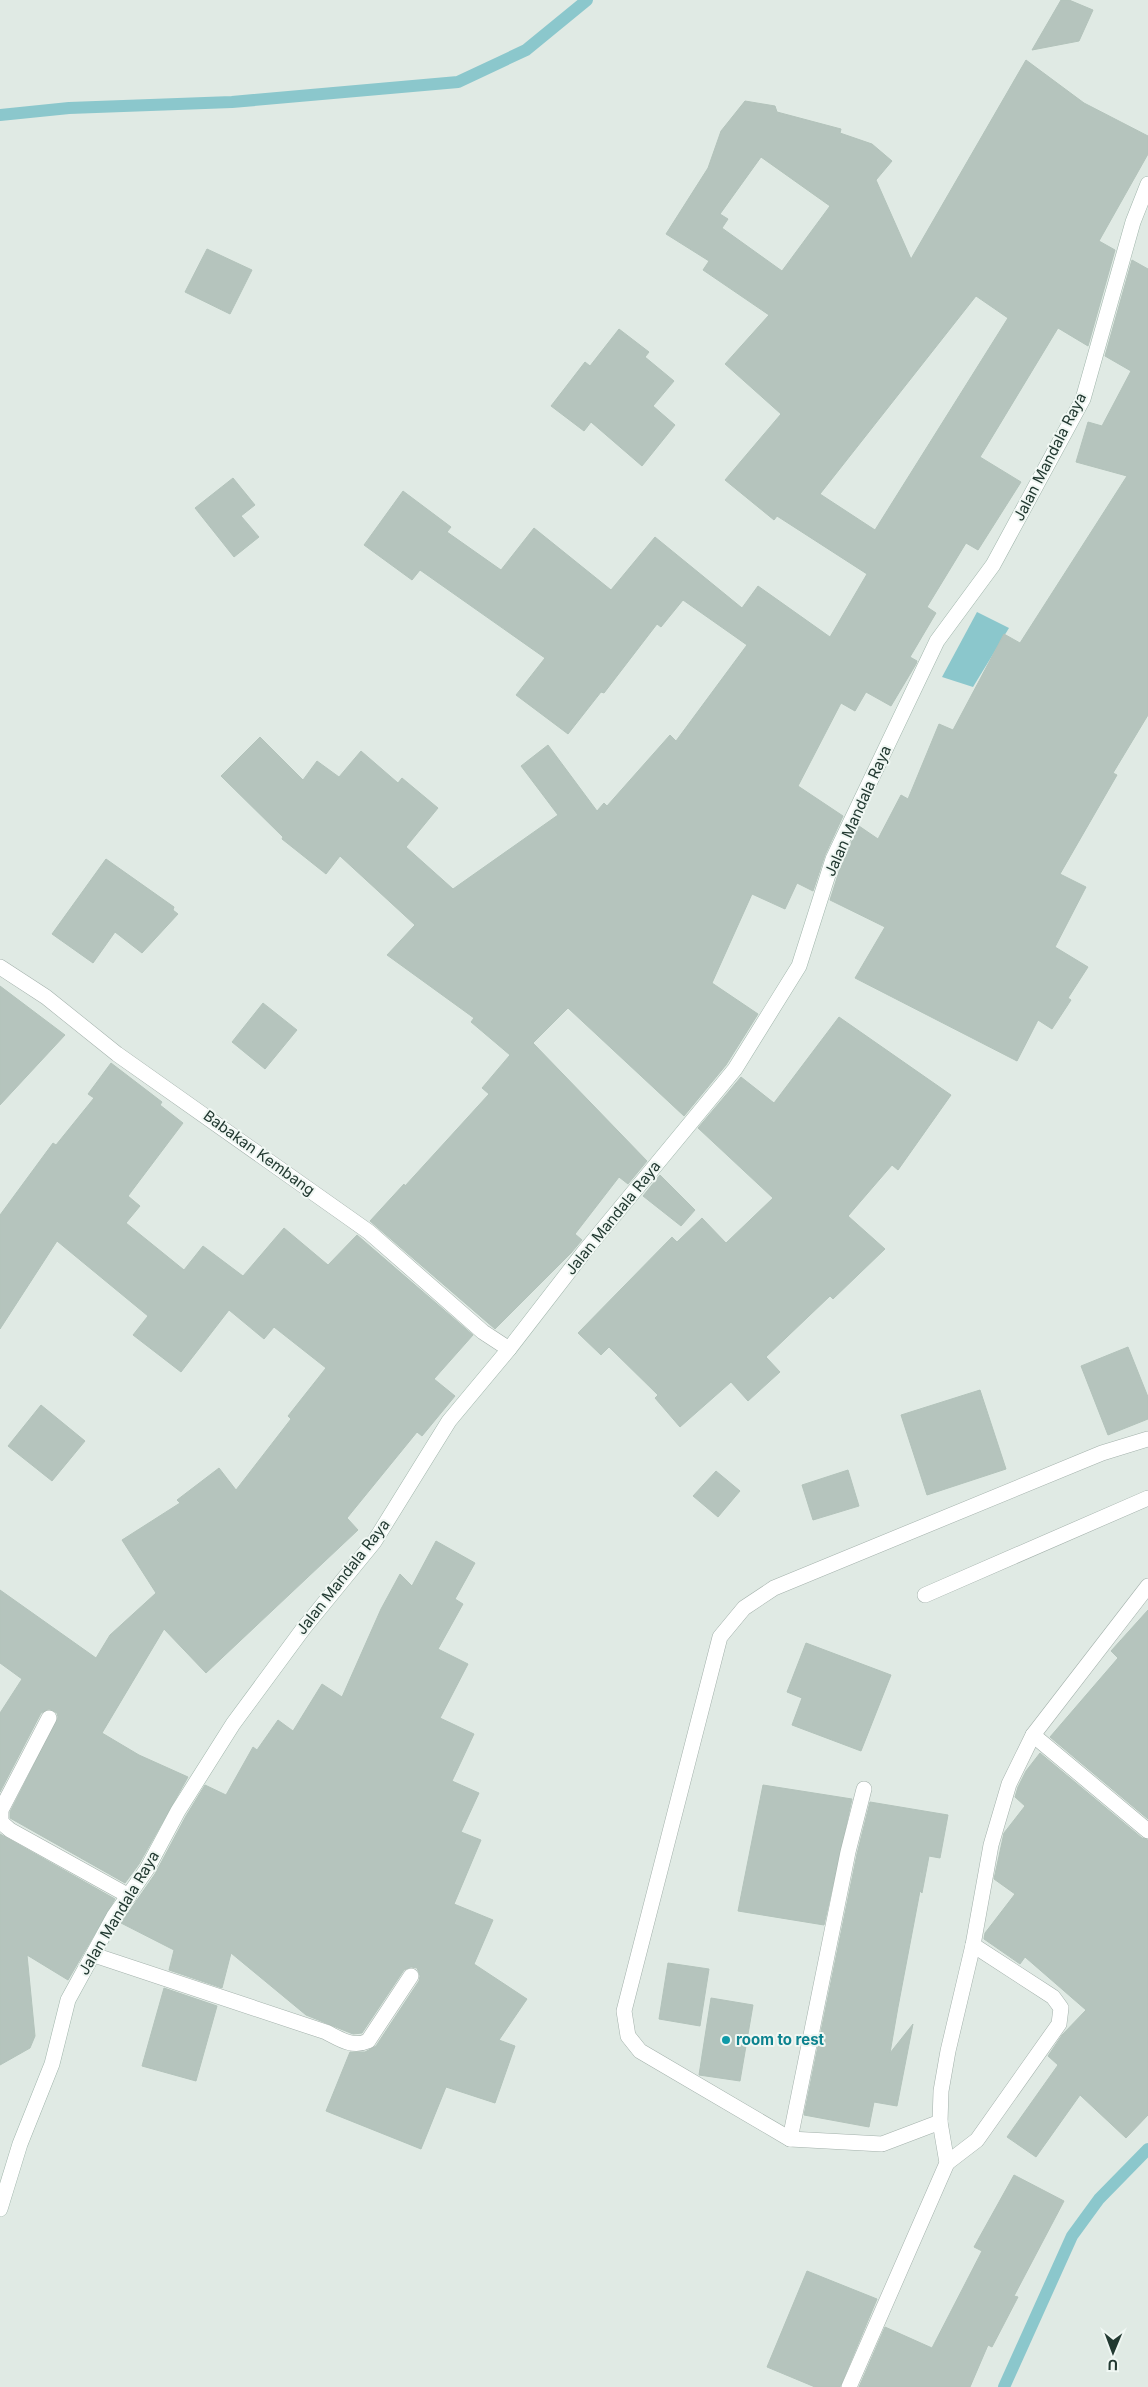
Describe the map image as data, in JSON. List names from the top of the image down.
{
  "streets": {
    "street": ["Jalan Mandala Raya", "Babakan Kembang"]
  },
  "crossings": [
    ["Jalan Mandala Raya", "Babakan Kembang"]
  ],
  "places": ["room to rest"],
  "north": "bottom"
}
